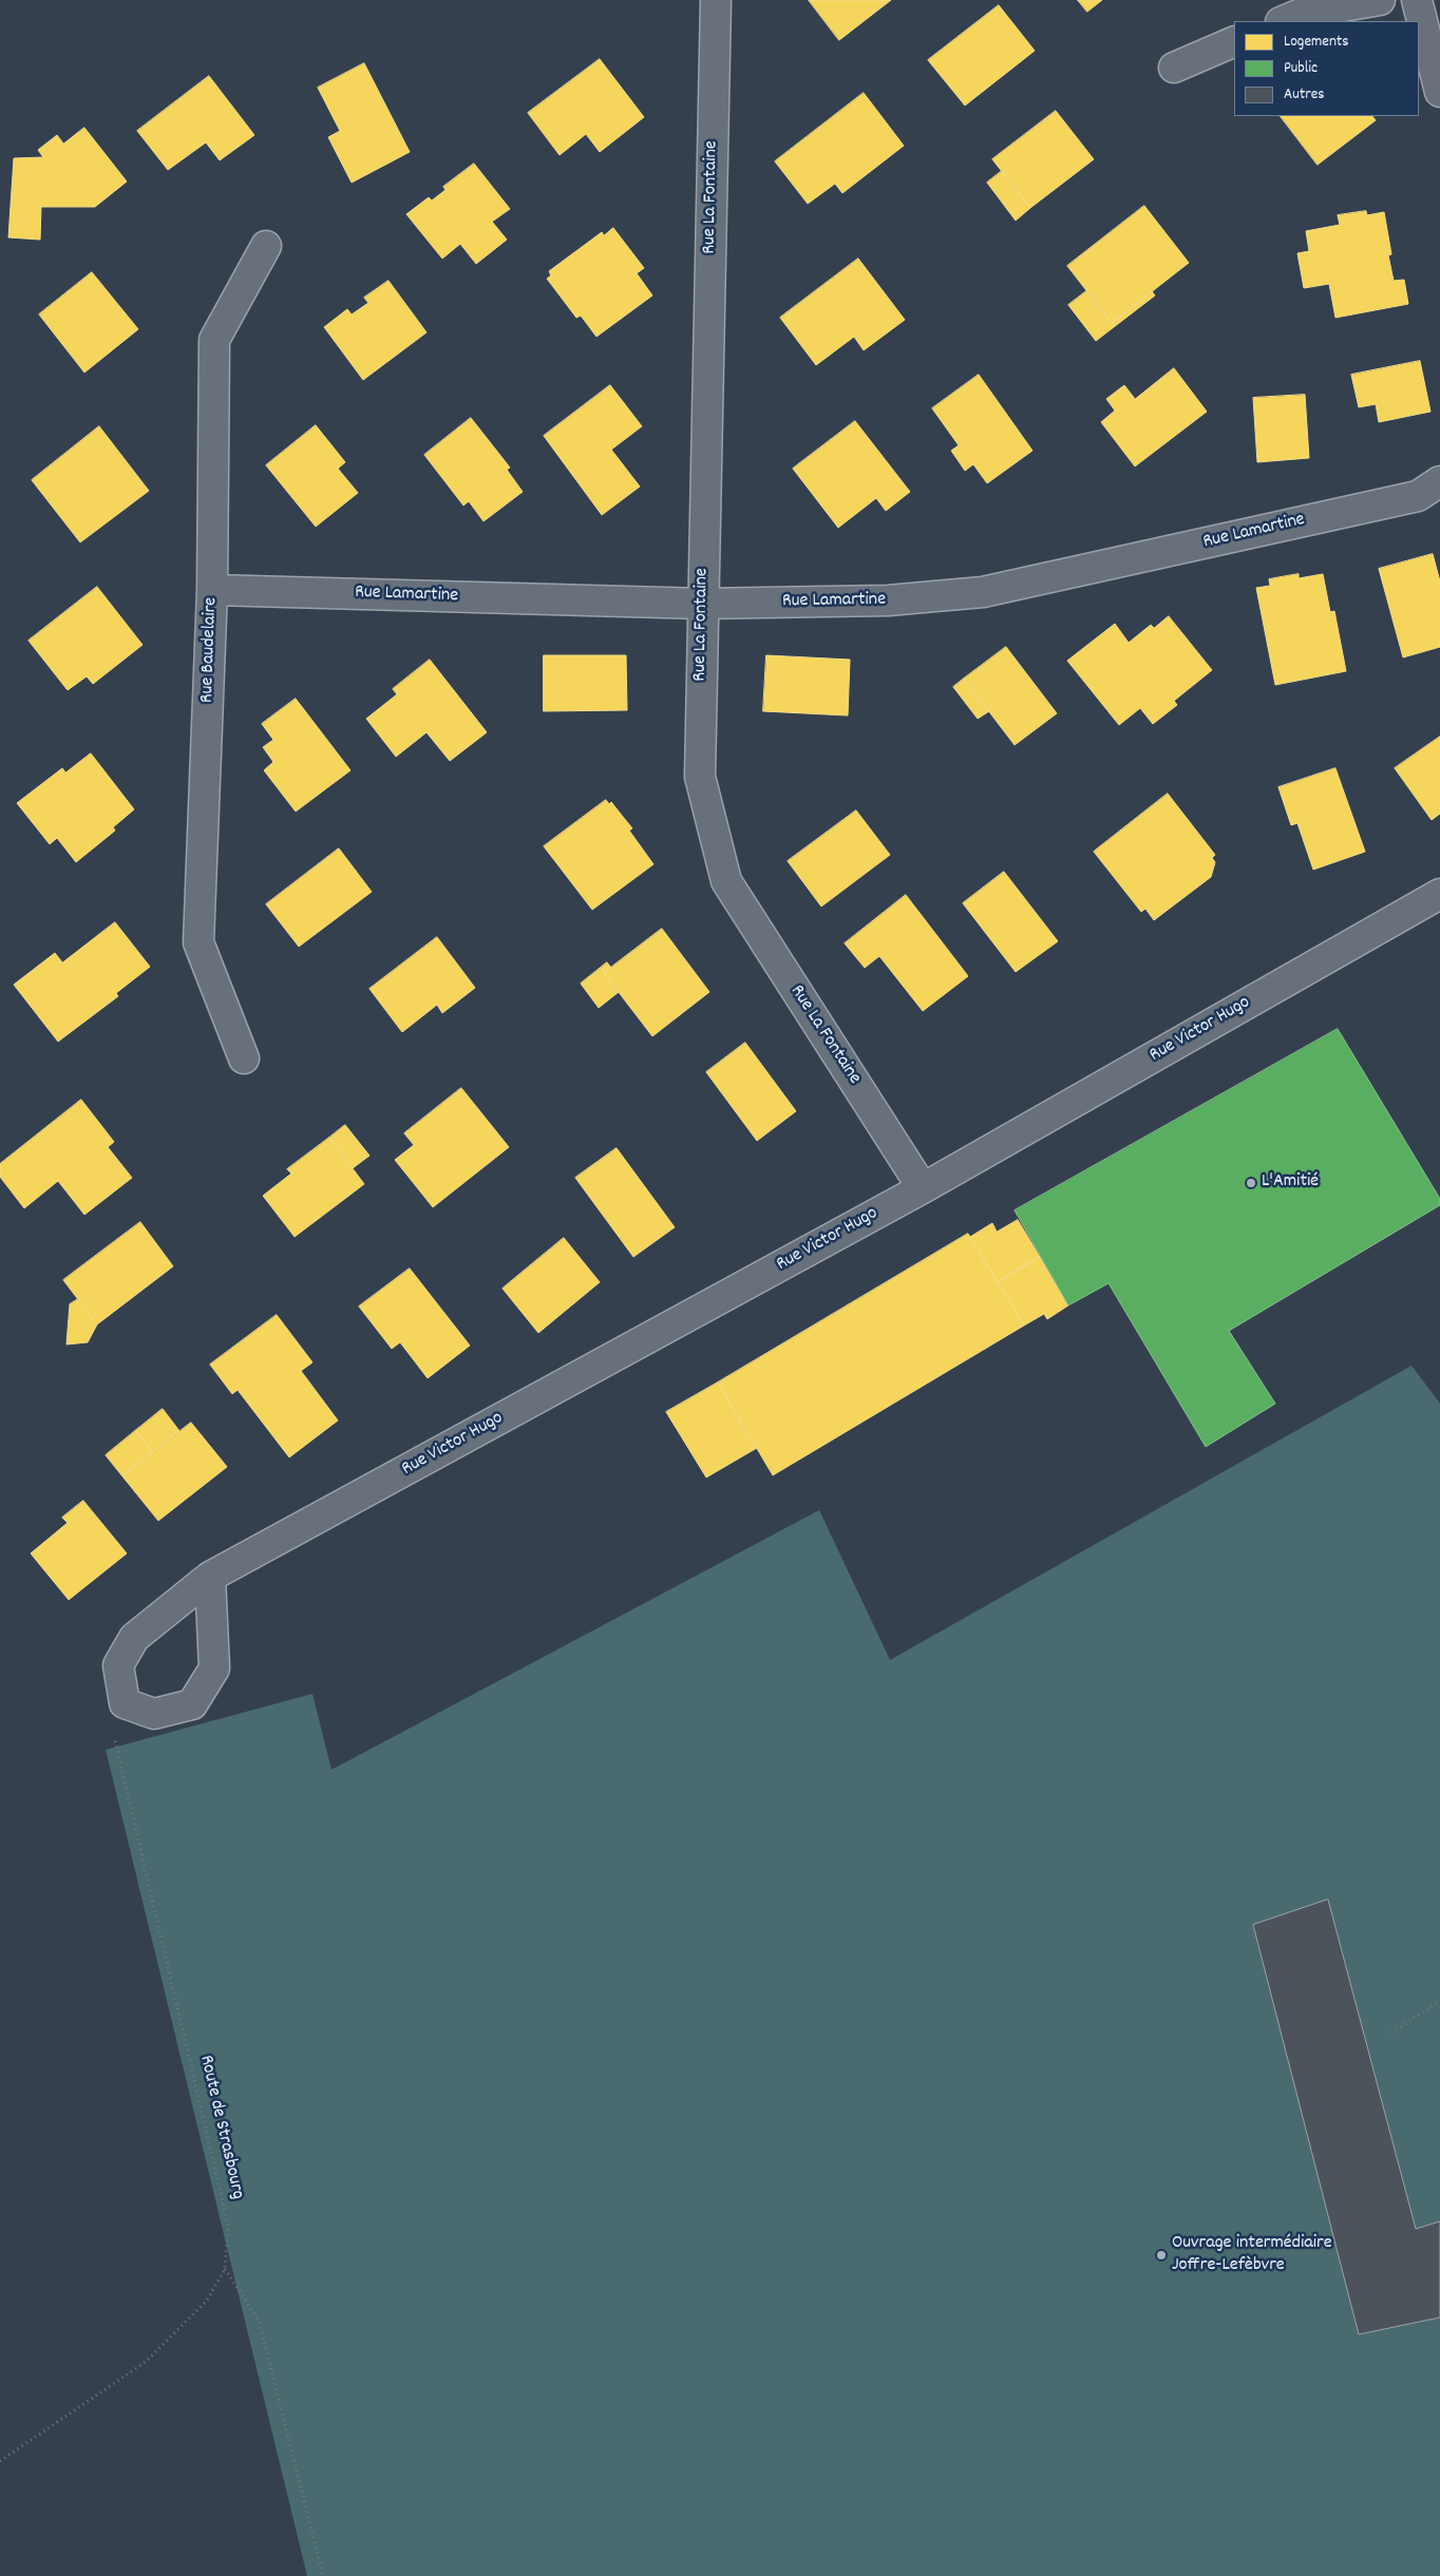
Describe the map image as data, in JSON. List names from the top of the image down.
{
  "streets": {
    "street": [
      "Rue La Fontaine",
      "Rue Lamartine",
      "Rue Baudelaire",
      "Rue Victor Hugo"
    ],
    "path": ["Route de Strasbourg"]
  },
  "crossings": [
    ["Rue La Fontaine", "Rue Lamartine"],
    ["Rue La Fontaine", "Rue Victor Hugo"],
    ["Rue Lamartine", "Rue Baudelaire"],
    ["Rue Victor Hugo", "Route de Strasbourg"]
  ],
  "places": ["L'Amitié", "Ouvrage intermédiaire Joffre-Lefèbvre"],
  "legend": ["Logements", "Public", "Autres"]
}
